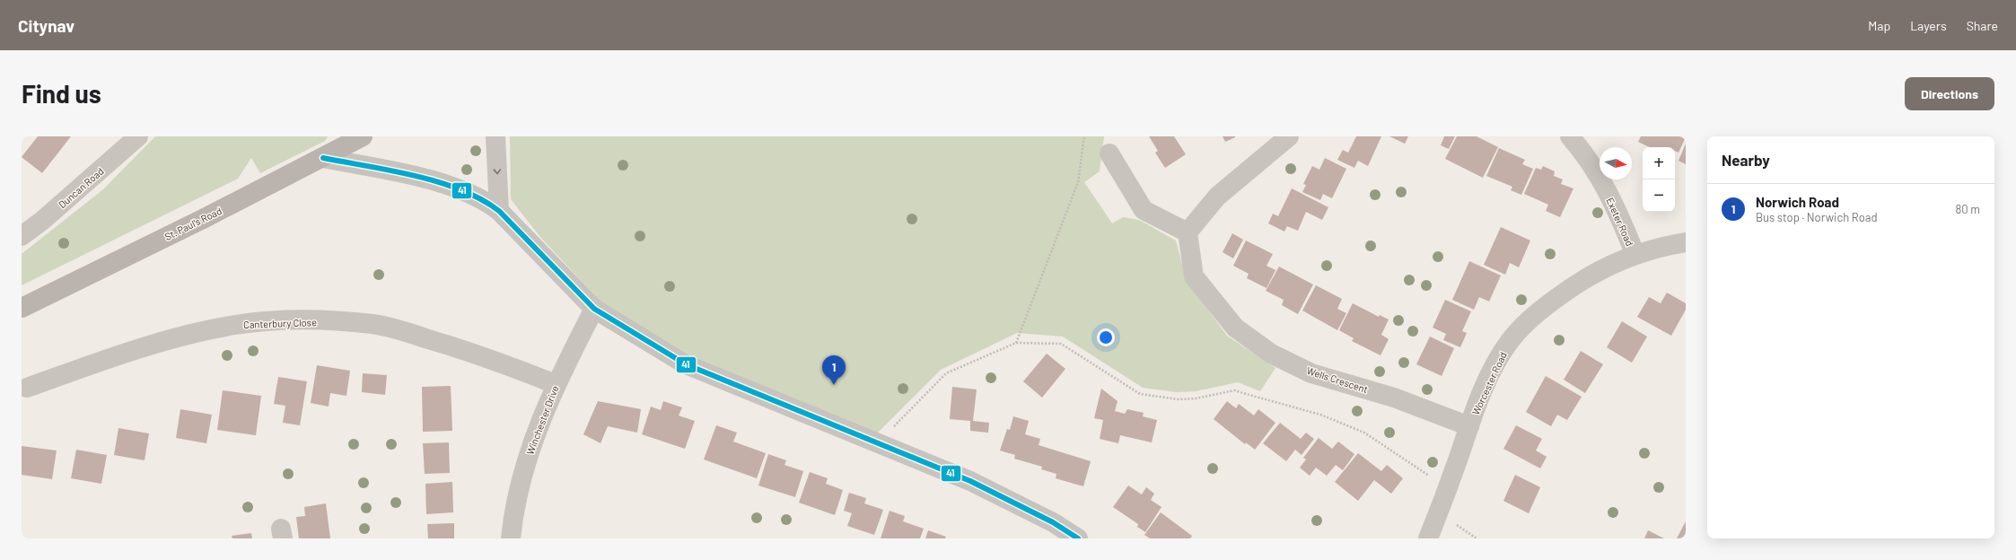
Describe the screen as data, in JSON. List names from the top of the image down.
{
  "streets": {
    "main road": ["St. Paul's Road"],
    "street": [
      "Duncan Road",
      "Exeter Road",
      "Canterbury Close",
      "Wells Crescent",
      "Worcester Road",
      "Winchester Drive"
    ]
  },
  "crossings": [
    ["Exeter Road", "Worcester Road"],
    ["Canterbury Close", "Winchester Drive"],
    ["Wells Crescent", "Worcester Road"]
  ],
  "lines": ["transit line 41"],
  "north": "right",
  "page": {
    "header": "Citynav",
    "nav": ["Map", "Layers", "Share"],
    "buttons": "Directions",
    "title": "Find us",
    "heading": "Nearby",
    "map_buttons": ["+", "−"],
    "list": [
      {
        "mark": "1",
        "name": "Norwich Road",
        "note": "Bus stop · Norwich Road",
        "value": "80 m"
      }
    ],
    "pins": "1"
  }
}
